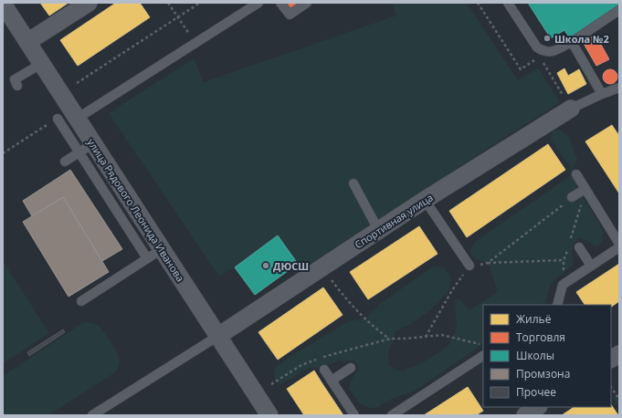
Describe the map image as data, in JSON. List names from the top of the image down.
{
  "streets": {
    "street": ["улица Рядового Леонида Иванова", "Спортивная улица"]
  },
  "crossings": [
    ["улица Рядового Леонида Иванова", "Спортивная улица"]
  ],
  "places": ["Школа №2", "ДЮСШ"],
  "legend": [
    "Жильё",
    "Торговля",
    "Школы",
    "Промзона",
    "Прочее"
  ]
}
